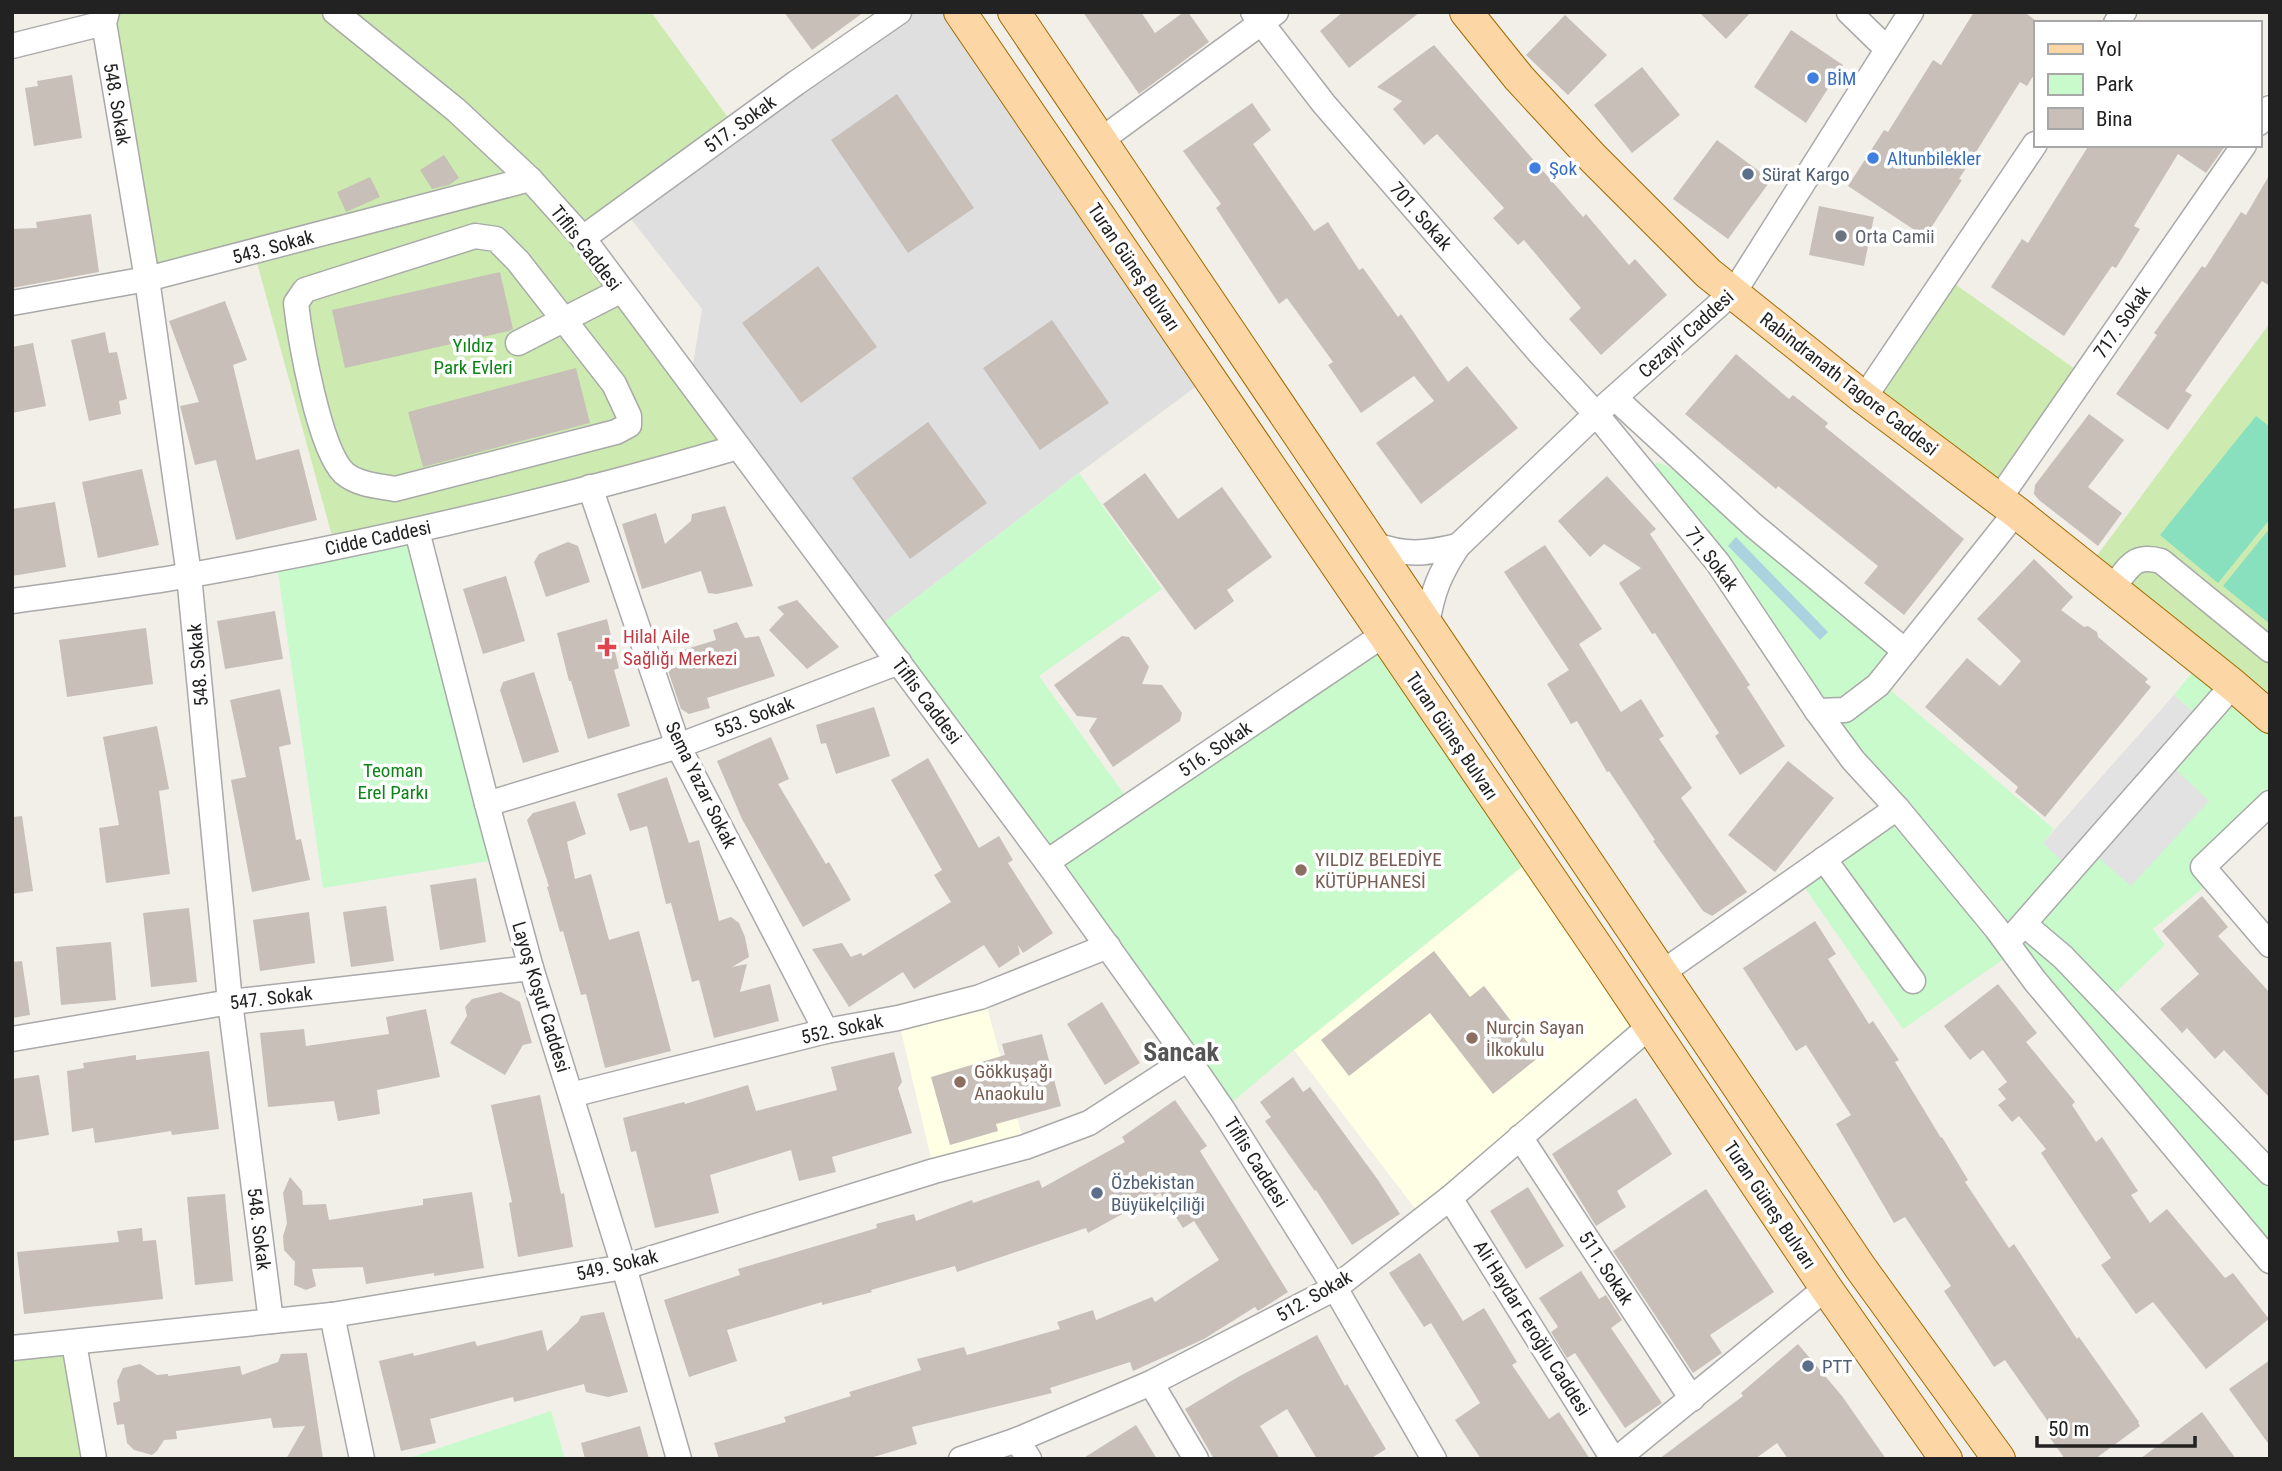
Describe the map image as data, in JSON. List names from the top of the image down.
{
  "streets": {
    "main road": ["Turan Güneş Bulvarı", "Rabindranath Tagore Caddesi"],
    "street": [
      "548. Sokak",
      "517. Sokak",
      "701. Sokak",
      "543. Sokak",
      "Tiflis Caddesi",
      "717. Sokak",
      "Cezayir Caddesi",
      "Cidde Caddesi",
      "71. Sokak",
      "553. Sokak",
      "516. Sokak",
      "Sema Yazar Sokak",
      "Layoş Koşut Caddesi",
      "547. Sokak",
      "552. Sokak",
      "549. Sokak",
      "511. Sokak",
      "512. Sokak",
      "Ali Haydar Feroğlu Caddesi"
    ]
  },
  "crossings": [
    ["548. Sokak", "543. Sokak"],
    ["548. Sokak", "Cidde Caddesi"],
    ["548. Sokak", "547. Sokak"],
    ["548. Sokak", "549. Sokak"],
    ["517. Sokak", "Tiflis Caddesi"],
    ["701. Sokak", "Cezayir Caddesi"],
    ["701. Sokak", "71. Sokak"],
    ["543. Sokak", "Tiflis Caddesi"],
    ["Tiflis Caddesi", "Cidde Caddesi"],
    ["Tiflis Caddesi", "553. Sokak"],
    ["Tiflis Caddesi", "516. Sokak"],
    ["Tiflis Caddesi", "552. Sokak"],
    ["Tiflis Caddesi", "549. Sokak"],
    ["Tiflis Caddesi", "512. Sokak"],
    ["Turan Güneş Bulvarı", "516. Sokak"],
    ["Turan Güneş Bulvarı", "512. Sokak"],
    ["717. Sokak", "Rabindranath Tagore Caddesi"],
    ["717. Sokak", "71. Sokak"],
    ["Cezayir Caddesi", "Rabindranath Tagore Caddesi"],
    ["Cezayir Caddesi", "71. Sokak"],
    ["Cidde Caddesi", "Sema Yazar Sokak"],
    ["Cidde Caddesi", "Layoş Koşut Caddesi"],
    ["553. Sokak", "Sema Yazar Sokak"],
    ["553. Sokak", "Layoş Koşut Caddesi"],
    ["Sema Yazar Sokak", "552. Sokak"],
    ["Layoş Koşut Caddesi", "547. Sokak"],
    ["Layoş Koşut Caddesi", "552. Sokak"],
    ["Layoş Koşut Caddesi", "549. Sokak"],
    ["511. Sokak", "512. Sokak"],
    ["512. Sokak", "Ali Haydar Feroğlu Caddesi"]
  ],
  "districts": ["Sancak"],
  "parks": ["Yıldız Park Evleri", "Teoman Erel Parkı"],
  "places": {
    "other": [
      "BİM",
      "Altunbilekler",
      "Şok",
      "Sürat Kargo",
      "Orta Camii",
      "YILDIZ BELEDİYE KÜTÜPHANESİ",
      "Nurçin Sayan İlkokulu",
      "Gökkuşağı Anaokulu",
      "Özbekistan Büyükelçiliği",
      "PTT"
    ],
    "health": ["Hilal Aile Sağlığı Merkezi"]
  },
  "legend": ["Yol", "Park", "Bina"],
  "scale_bar": "50 m"
}
